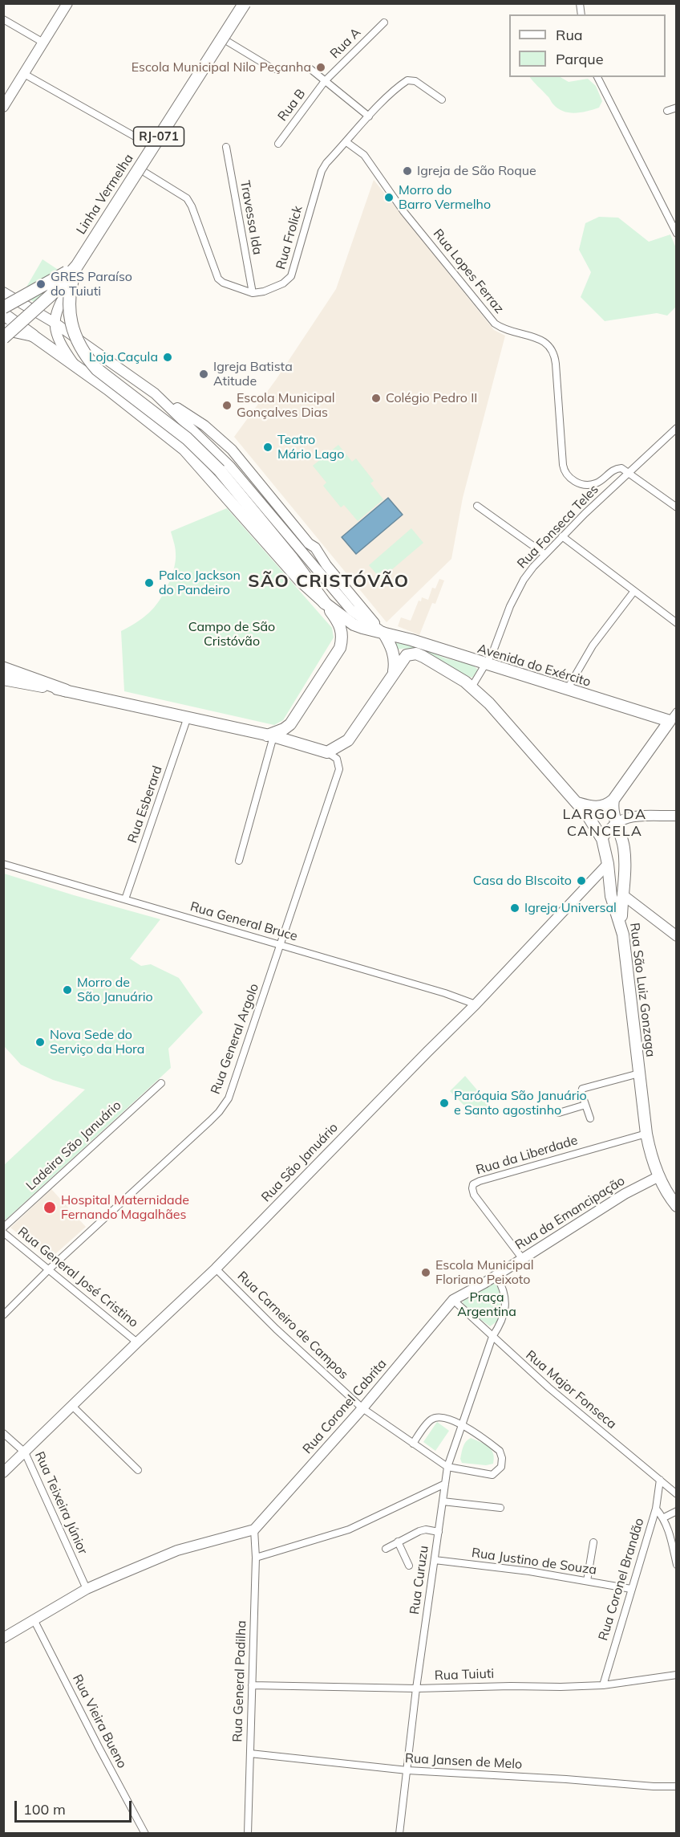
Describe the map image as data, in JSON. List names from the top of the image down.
{
  "streets": {
    "highway": ["RJ-071", "Linha Vermelha"],
    "main road": ["Avenida do Exército", "Rua São Luiz Gonzaga"],
    "street": [
      "Rua A",
      "Rua B",
      "Travessa Ida",
      "Rua Frolick",
      "Rua Lopes Ferraz",
      "Rua Fonseca Teles",
      "Rua Esberard",
      "Rua General Bruce",
      "Rua General Argolo",
      "Ladeira São Januário",
      "Rua da Liberdade",
      "Rua São Januário",
      "Rua da Emancipação",
      "Rua General José Cristino",
      "Rua Carneiro de Campos",
      "Rua Major Fonseca",
      "Rua Coronel Cabrita",
      "Rua Teixeira Júnior",
      "Rua Justino de Souza",
      "Rua Coronel Brandão",
      "Rua Curuzu",
      "Rua Tuiuti",
      "Rua General Padilha",
      "Rua Vieira Bueno",
      "Rua Jansen de Melo"
    ]
  },
  "crossings": [
    ["Rua A", "Rua B"],
    ["Travessa Ida", "Rua Frolick"],
    ["Rua Frolick", "Rua Lopes Ferraz"],
    ["Rua Lopes Ferraz", "Rua Fonseca Teles"],
    ["Rua Fonseca Teles", "Avenida do Exército"],
    ["Rua Fonseca Teles", "Rua São Luiz Gonzaga"],
    ["Rua Esberard", "Rua General Bruce"],
    ["Rua General Bruce", "Rua General Argolo"],
    ["Rua General Bruce", "Rua São Januário"],
    ["Rua São Luiz Gonzaga", "Rua da Liberdade"],
    ["Rua São Luiz Gonzaga", "Rua São Januário"],
    ["Rua São Luiz Gonzaga", "Rua da Emancipação"],
    ["Rua General Argolo", "Rua General José Cristino"],
    ["Rua da Liberdade", "Rua da Emancipação"],
    ["Rua São Januário", "Rua General José Cristino"],
    ["Rua São Januário", "Rua Carneiro de Campos"],
    ["Rua São Januário", "Rua Teixeira Júnior"],
    ["Rua Carneiro de Campos", "Rua Coronel Cabrita"],
    ["Rua Carneiro de Campos", "Rua Curuzu"],
    ["Rua Major Fonseca", "Rua Coronel Cabrita"],
    ["Rua Major Fonseca", "Rua Coronel Brandão"],
    ["Rua Major Fonseca", "Rua Curuzu"],
    ["Rua Coronel Cabrita", "Rua General Padilha"],
    ["Rua Justino de Souza", "Rua Coronel Brandão"],
    ["Rua Justino de Souza", "Rua Curuzu"],
    ["Rua Coronel Brandão", "Rua Tuiuti"],
    ["Rua Curuzu", "Rua Tuiuti"],
    ["Rua Curuzu", "Rua Jansen de Melo"],
    ["Rua Tuiuti", "Rua General Padilha"],
    ["Rua General Padilha", "Rua Jansen de Melo"]
  ],
  "districts": ["SÃO CRISTÓVÃO", "LARGO DA CANCELA"],
  "parks": ["Campo de São Cristóvão", "Praça Argentina"],
  "places": [
    "Escola Municipal Nilo Peçanha",
    "Igreja de São Roque",
    "Morro do Barro Vermelho",
    "GRES Paraíso do Tuiuti",
    "Loja Caçula",
    "Igreja Batista Atitude",
    "Colégio Pedro II",
    "Escola Municipal Gonçalves Dias",
    "Teatro Mário Lago",
    "Palco Jackson do Pandeiro",
    "Casa do BIscoito",
    "Igreja Universal",
    "Morro de São Januário",
    "Nova Sede do Serviço da Hora",
    "Paróquia São Januário e Santo agostinho",
    "Hospital Maternidade Fernando Magalhães",
    "Escola Municipal Floriano Peixoto"
  ],
  "legend": ["Rua", "Parque"],
  "scale_bar": "100 m"
}
